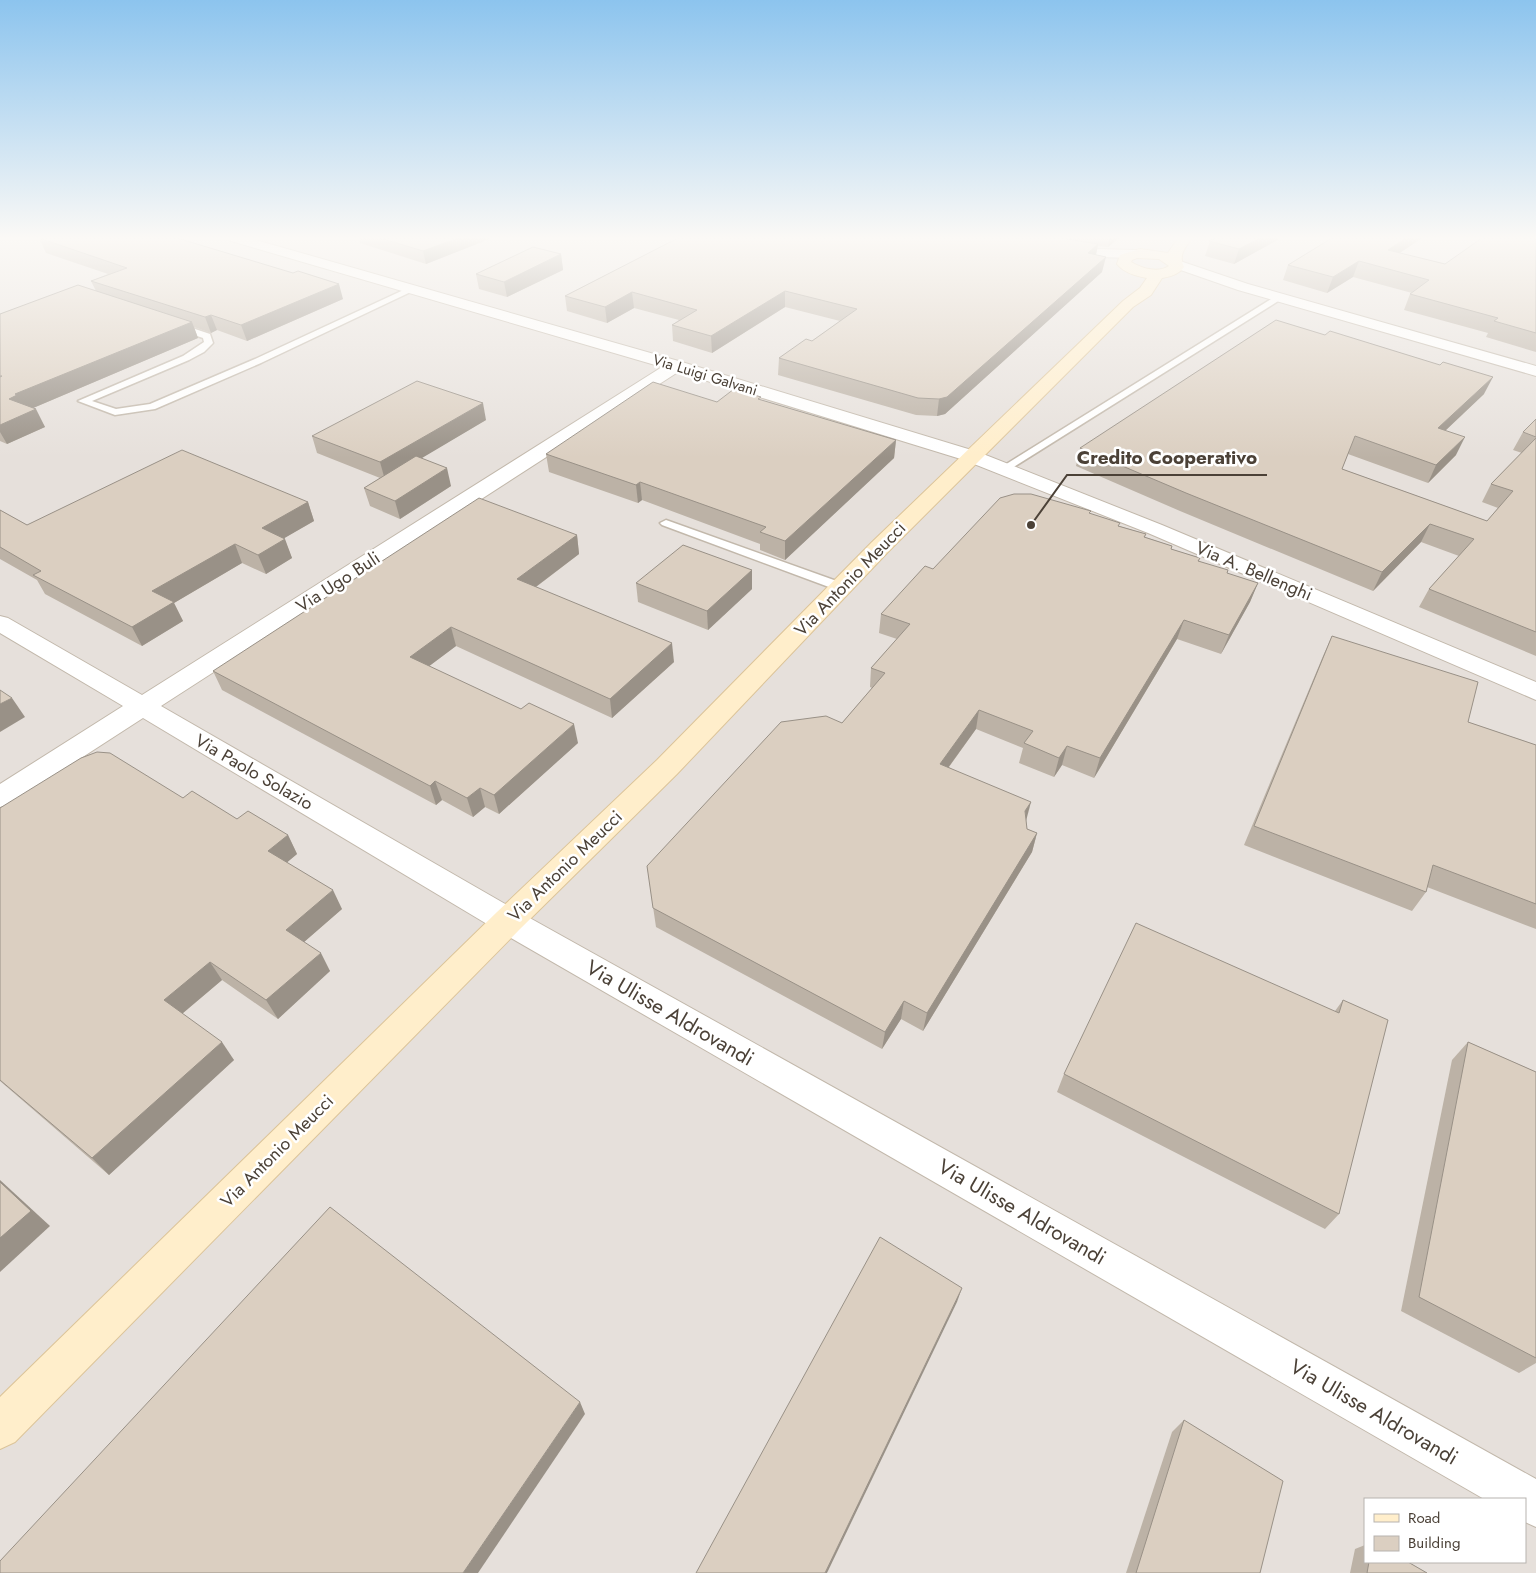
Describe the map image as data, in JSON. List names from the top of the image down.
{
  "streets": {
    "street": [
      "Via Luigi Galvani",
      "Via A. Bellenghi",
      "Via Antonio Meucci",
      "Via Ugo Buli",
      "Via Paolo Solazio",
      "Via Ulisse Aldrovandi"
    ]
  },
  "crossings": [
    ["Via Luigi Galvani", "Via A. Bellenghi"],
    ["Via Luigi Galvani", "Via Antonio Meucci"],
    ["Via Luigi Galvani", "Via Ugo Buli"],
    ["Via A. Bellenghi", "Via Antonio Meucci"],
    ["Via Antonio Meucci", "Via Paolo Solazio"],
    ["Via Antonio Meucci", "Via Ulisse Aldrovandi"],
    ["Via Ugo Buli", "Via Paolo Solazio"],
    ["Via Paolo Solazio", "Via Ulisse Aldrovandi"]
  ],
  "places": ["Credito Cooperativo"],
  "legend": ["Road", "Building"]
}
